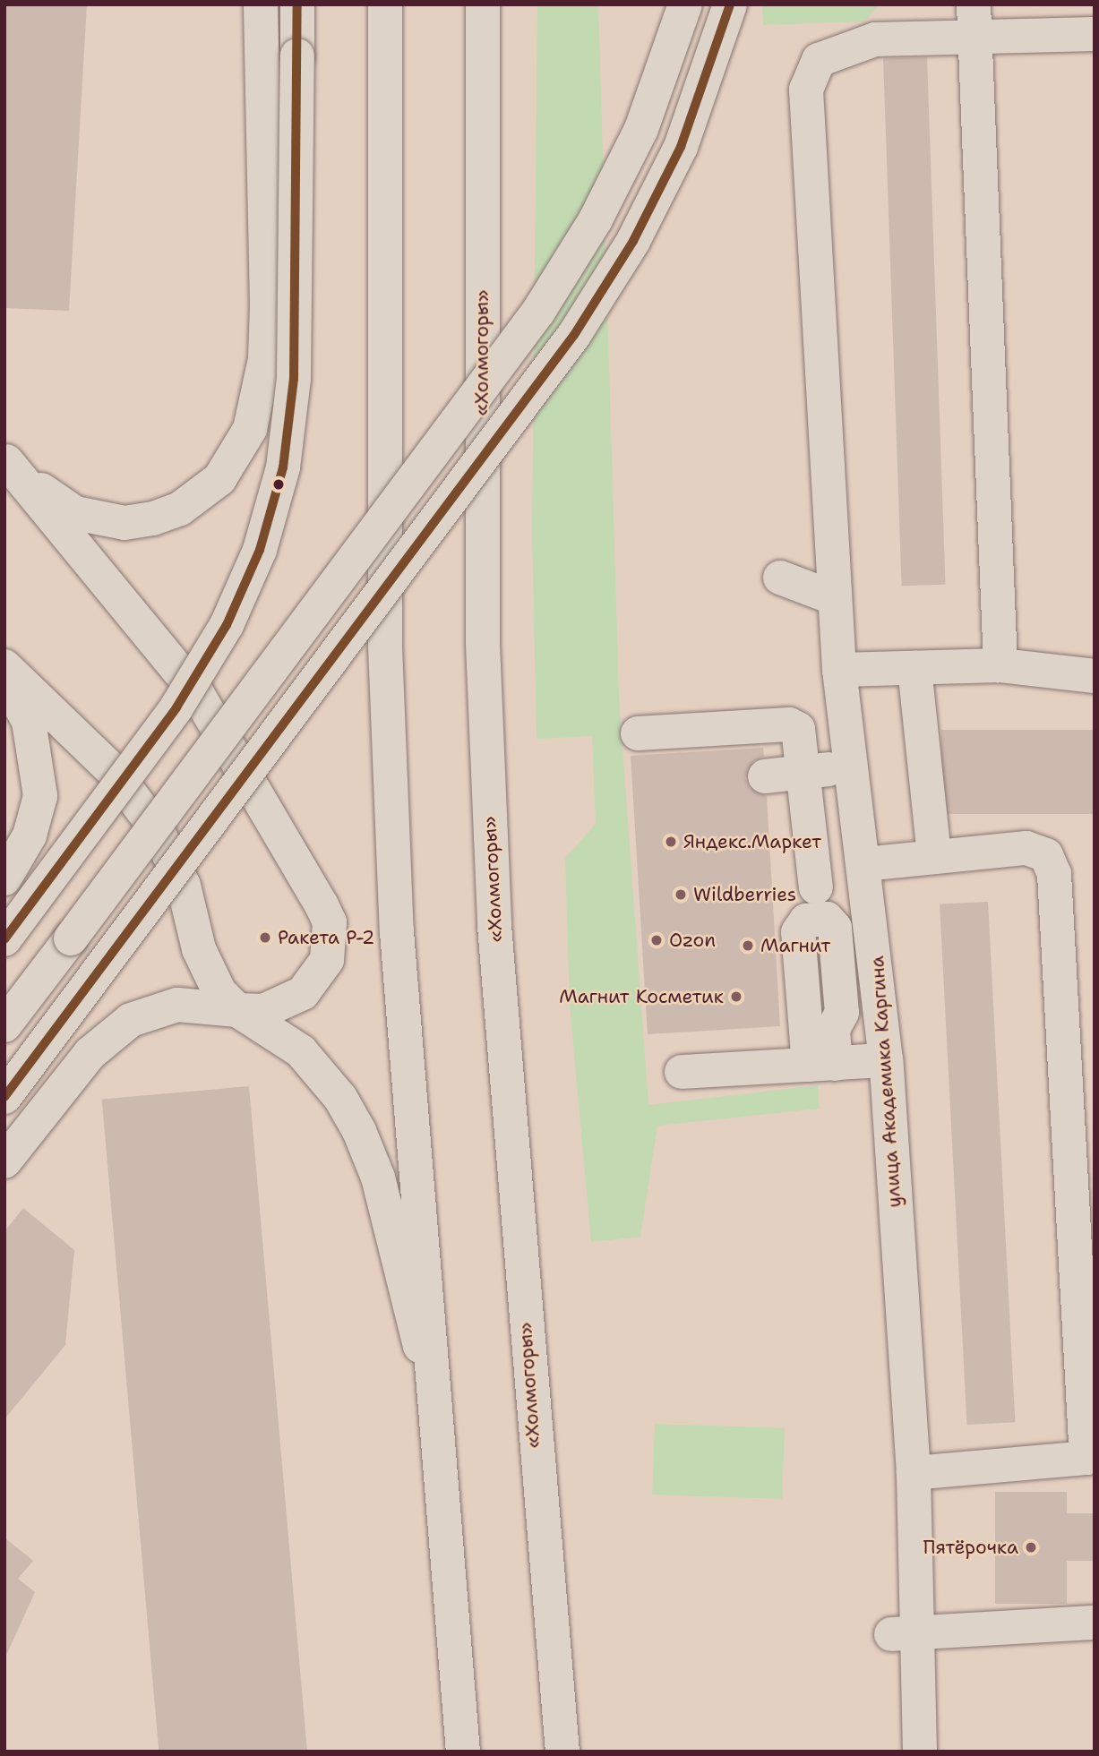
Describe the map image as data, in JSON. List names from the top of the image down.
{
  "streets": {
    "main road": ["«Холмогоры»", "улица Академика Каргина"]
  },
  "places": [
    "Яндекс.Маркет",
    "Wildberries",
    "Ракета Р-2",
    "Ozon",
    "Магнит",
    "Магнит Косметик",
    "Пятёрочка"
  ]
}
